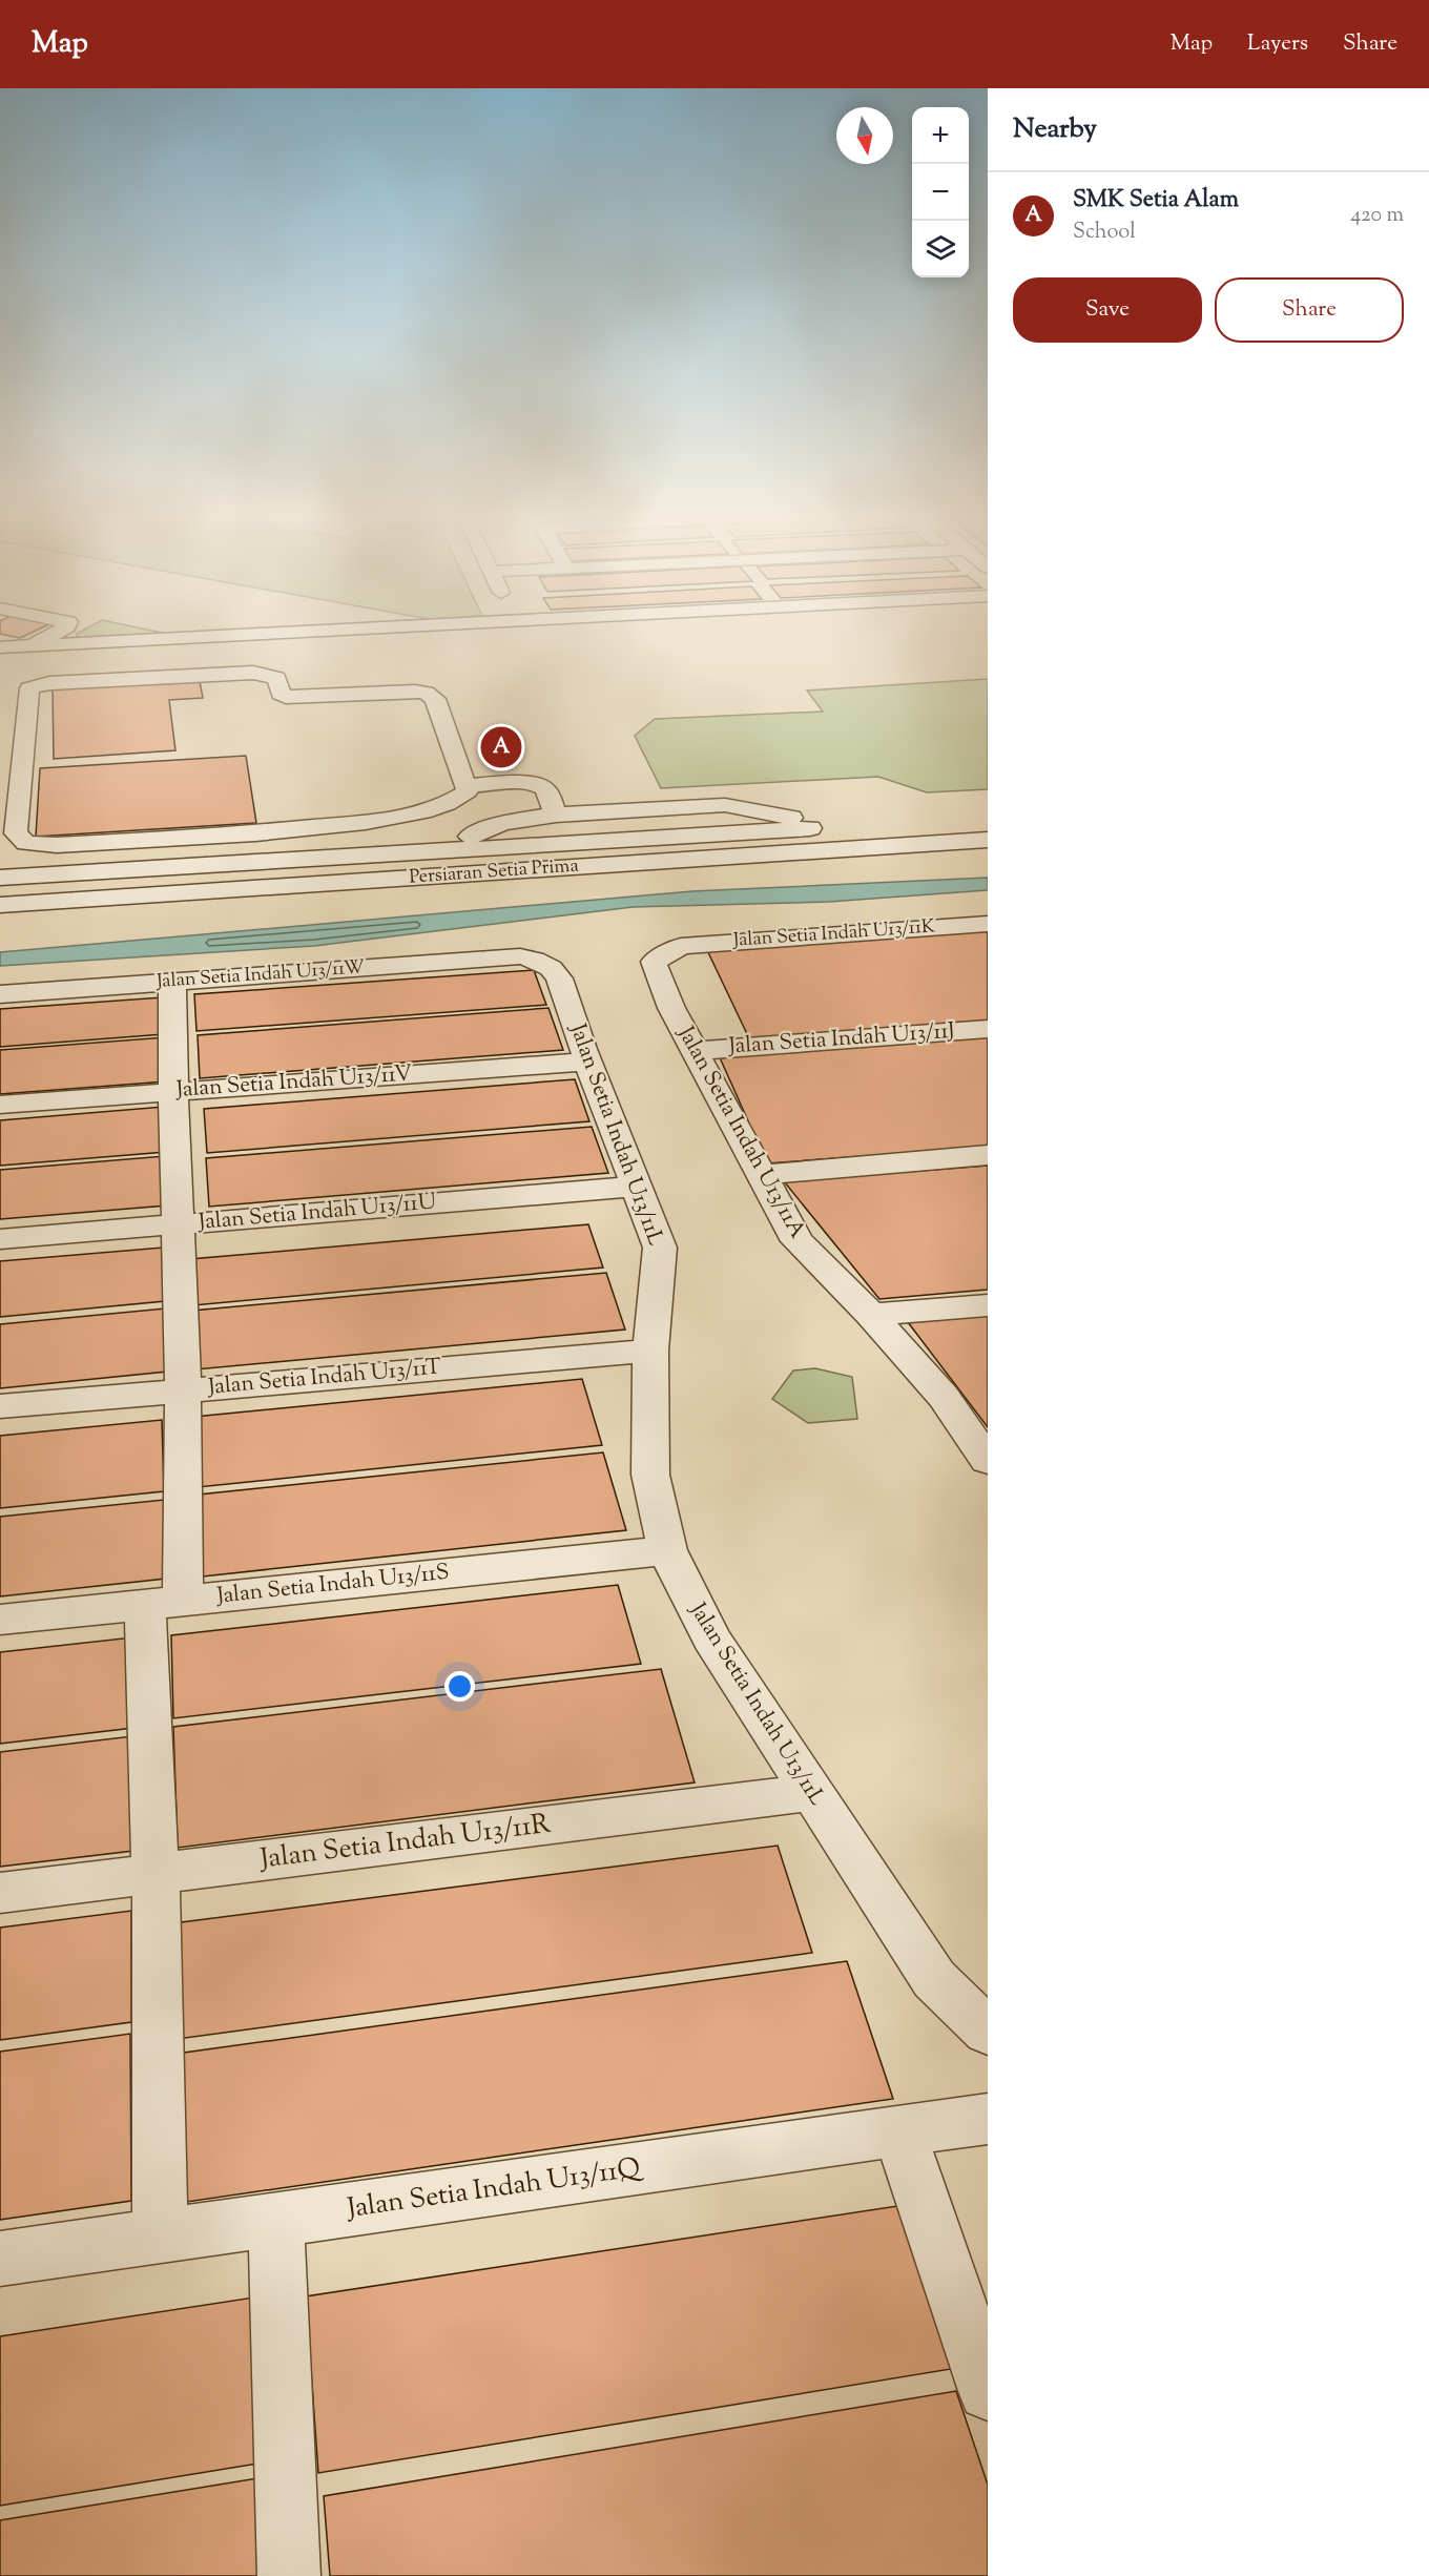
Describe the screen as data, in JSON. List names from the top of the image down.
{
  "streets": {
    "street": [
      "Persiaran Setia Prima",
      "Jalan Setia Indah U13/11K",
      "Jalan Setia Indah U13/11W",
      "Jalan Setia Indah U13/11J",
      "Jalan Setia Indah U13/11V",
      "Jalan Setia Indah U13/11A",
      "Jalan Setia Indah U13/11L",
      "Jalan Setia Indah U13/11U",
      "Jalan Setia Indah U13/11T",
      "Jalan Setia Indah U13/11S",
      "Jalan Setia Indah U13/11R",
      "Jalan Setia Indah U13/11Q"
    ]
  },
  "crossings": [
    ["Jalan Setia Indah U13/11K", "Jalan Setia Indah U13/11A"],
    ["Jalan Setia Indah U13/11W", "Jalan Setia Indah U13/11L"],
    ["Jalan Setia Indah U13/11J", "Jalan Setia Indah U13/11A"],
    ["Jalan Setia Indah U13/11V", "Jalan Setia Indah U13/11L"],
    ["Jalan Setia Indah U13/11L", "Jalan Setia Indah U13/11U"],
    ["Jalan Setia Indah U13/11L", "Jalan Setia Indah U13/11T"],
    ["Jalan Setia Indah U13/11L", "Jalan Setia Indah U13/11S"],
    ["Jalan Setia Indah U13/11L", "Jalan Setia Indah U13/11R"]
  ],
  "north": "bottom",
  "page": {
    "header": "Map",
    "nav": ["Map", "Layers", "Share"],
    "heading": "Nearby",
    "map_buttons": ["+", "−"],
    "list": [
      {
        "mark": "A",
        "name": "SMK Setia Alam",
        "note": "School",
        "value": "420 m"
      }
    ],
    "buttons": ["Save", "Share"],
    "pins": "A"
  }
}
